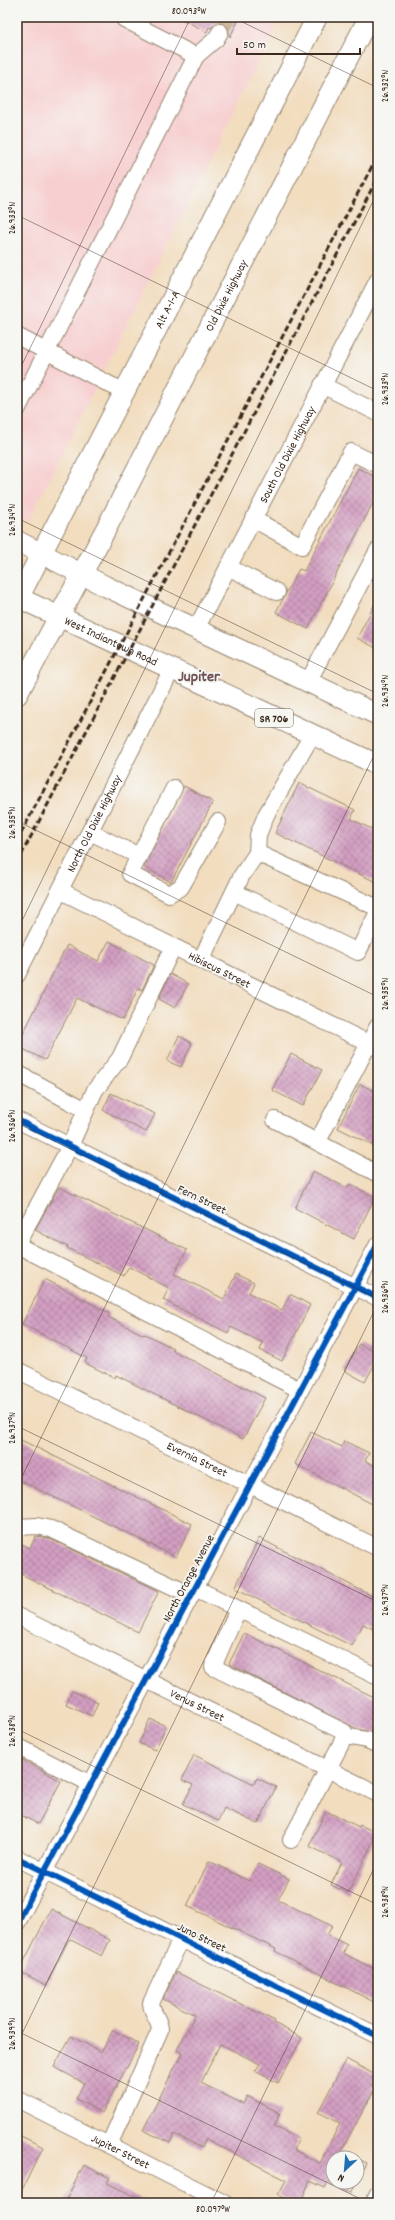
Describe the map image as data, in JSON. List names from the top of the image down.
{
  "streets": {
    "main road": [
      "Old Dixie Highway",
      "Alt A-1-A",
      "West Indiantown Road",
      "SR 706"
    ],
    "street": [
      "South Old Dixie Highway",
      "North Old Dixie Highway",
      "Hibiscus Street",
      "Fern Street",
      "Evernia Street",
      "North Orange Avenue",
      "Venus Street",
      "Juno Street",
      "Jupiter Street"
    ]
  },
  "crossings": [
    ["Alt A-1-A", "West Indiantown Road"],
    ["West Indiantown Road", "North Old Dixie Highway"],
    ["North Old Dixie Highway", "Hibiscus Street"],
    ["Fern Street", "North Orange Avenue"],
    ["Evernia Street", "North Orange Avenue"],
    ["North Orange Avenue", "Venus Street"],
    ["North Orange Avenue", "Juno Street"]
  ],
  "districts": ["Jupiter"],
  "scale_bar": "50 m",
  "north": "bottom left",
  "coordinates": [
    "80.093°W",
    "26.932°N",
    "26.933°N",
    "26.934°N",
    "26.935°N",
    "26.936°N",
    "26.937°N",
    "26.938°N",
    "26.939°N",
    "80.097°W"
  ]
}
